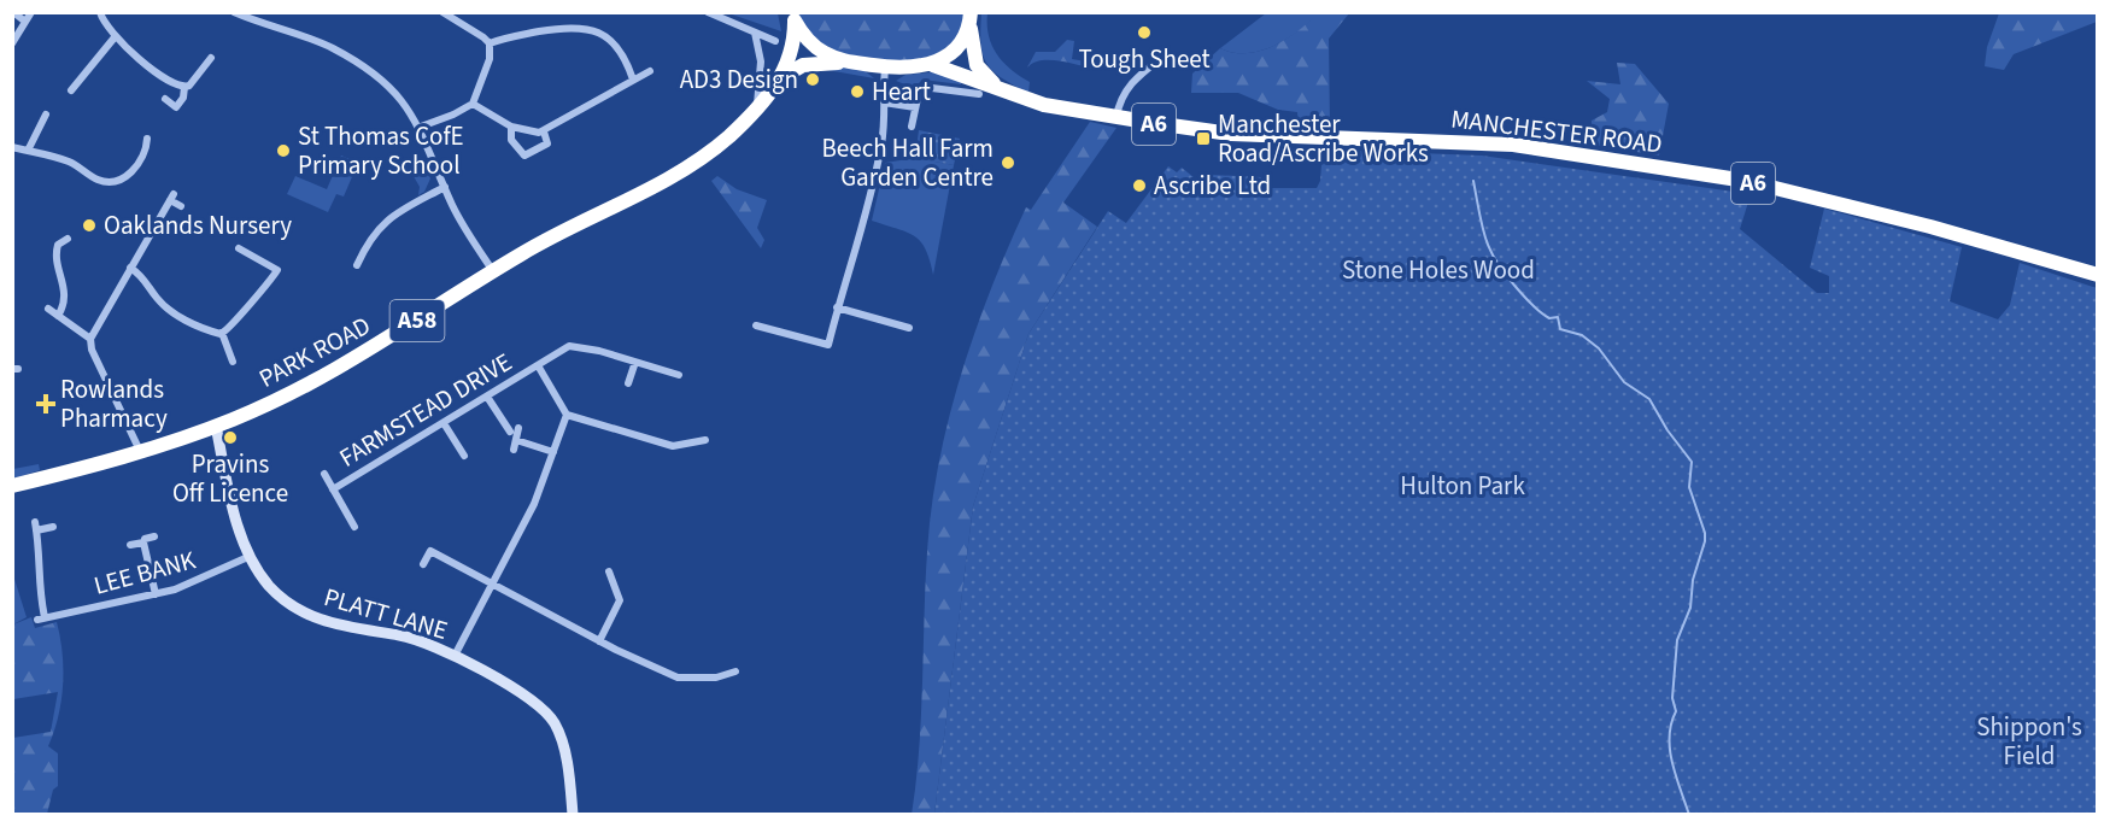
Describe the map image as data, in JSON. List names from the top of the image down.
{
  "streets": {
    "highway": [
      "A6",
      "MANCHESTER ROAD",
      "A58",
      "PARK ROAD"
    ],
    "street": ["FARMSTEAD DRIVE", "LEE BANK", "PLATT LANE"]
  },
  "crossings": [
    ["MANCHESTER ROAD", "A58"],
    ["A58", "PARK ROAD"],
    ["PARK ROAD", "PLATT LANE"],
    ["LEE BANK", "PLATT LANE"]
  ],
  "parks": ["Stone Holes Wood", "Hulton Park", "Shippon's Field"],
  "places": {
    "other": [
      "Tough Sheet",
      "AD3 Design",
      "Heart",
      "St Thomas CofE Primary School",
      "Beech Hall Farm Garden Centre",
      "Ascribe Ltd",
      "Oaklands Nursery",
      "Pravins Off Licence"
    ],
    "transit": ["Manchester Road/Ascribe Works"],
    "health": ["Rowlands Pharmacy"]
  }
}
